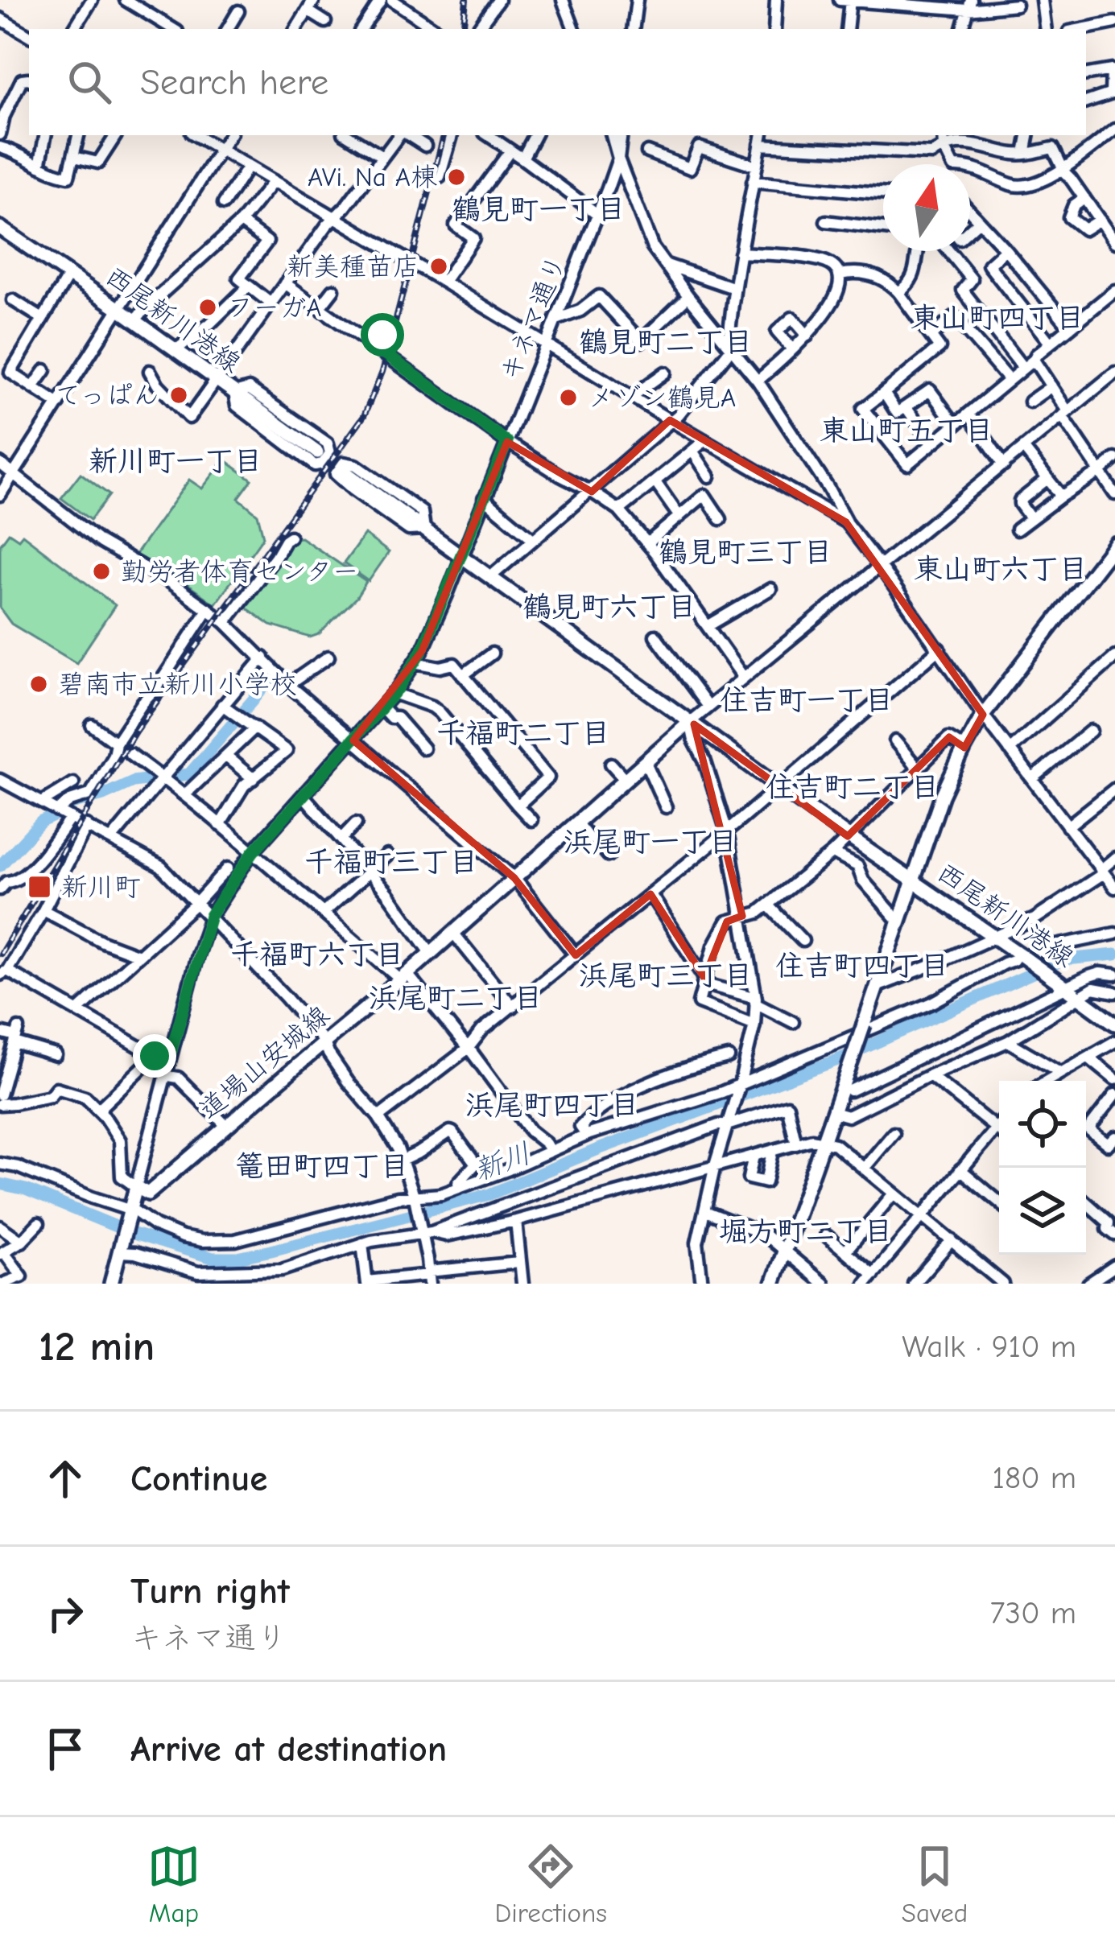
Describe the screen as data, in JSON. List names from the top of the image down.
{
  "streets": {
    "main road": ["西尾新川港線", "道場山安城線"],
    "street": ["キネマ通り"]
  },
  "crossings": [
    ["キネマ通り", "道場山安城線"]
  ],
  "districts": [
    "鶴見町一丁目",
    "東山町四丁目",
    "鶴見町二丁目",
    "東山町五丁目",
    "新川町一丁目",
    "鶴見町三丁目",
    "東山町六丁目",
    "鶴見町六丁目",
    "住吉町一丁目",
    "千福町二丁目",
    "住吉町二丁目",
    "浜尾町一丁目",
    "千福町三丁目",
    "千福町六丁目",
    "住吉町四丁目",
    "浜尾町三丁目",
    "浜尾町二丁目",
    "浜尾町四丁目",
    "篭田町四丁目",
    "堀方町二丁目"
  ],
  "water": ["新川"],
  "places": {
    "other": [
      "AVi. Na A棟",
      "新美種苗店",
      "フーガA",
      "てっぱん",
      "メゾン鶴見A",
      "勤労者体育センター",
      "碧南市立新川小学校"
    ],
    "transit": ["新川町"]
  },
  "north": "top",
  "page": {
    "search": "Search here",
    "heading": ["12 min", "Walk · 910 m"],
    "list": [
      ["Continue", "180 m"],
      ["Turn right", "キネマ通り", "730 m"],
      "Arrive at destination"
    ],
    "nav": ["Map", "Directions", "Saved"]
  }
}
